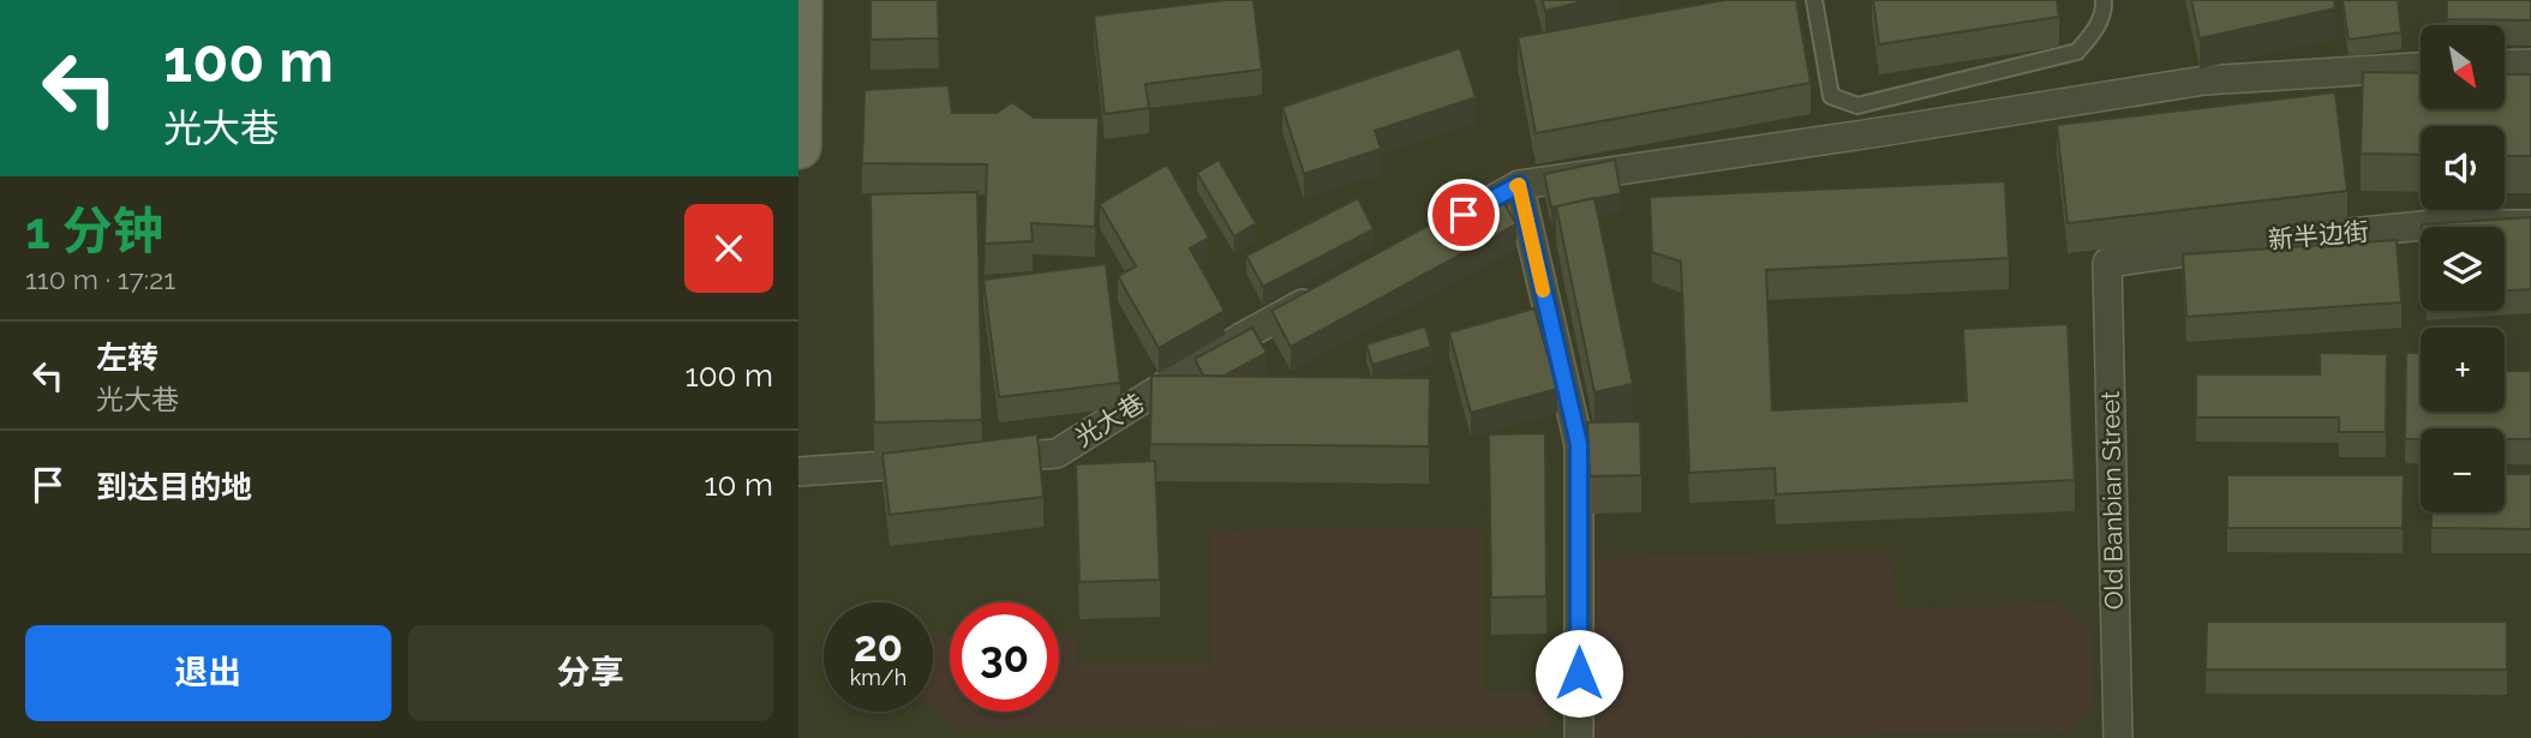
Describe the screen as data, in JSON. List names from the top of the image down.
{
  "streets": {
    "street": ["新半边街", "光大巷", "Old Banbian Street"]
  },
  "crossings": [
    ["新半边街", "Old Banbian Street"]
  ],
  "north": "bottom right",
  "page": {
    "turn": ["100 m", "光大巷"],
    "map_buttons": ["+", "−"],
    "heading": ["1 分钟", "110 m · 17:21"],
    "list": [
      {
        "name": "左转",
        "note": "光大巷",
        "value": "100 m"
      },
      {
        "name": "到达目的地",
        "value": "10 m"
      }
    ],
    "speed": "20 km/h",
    "limit": "30",
    "buttons": ["退出", "分享"]
  }
}
